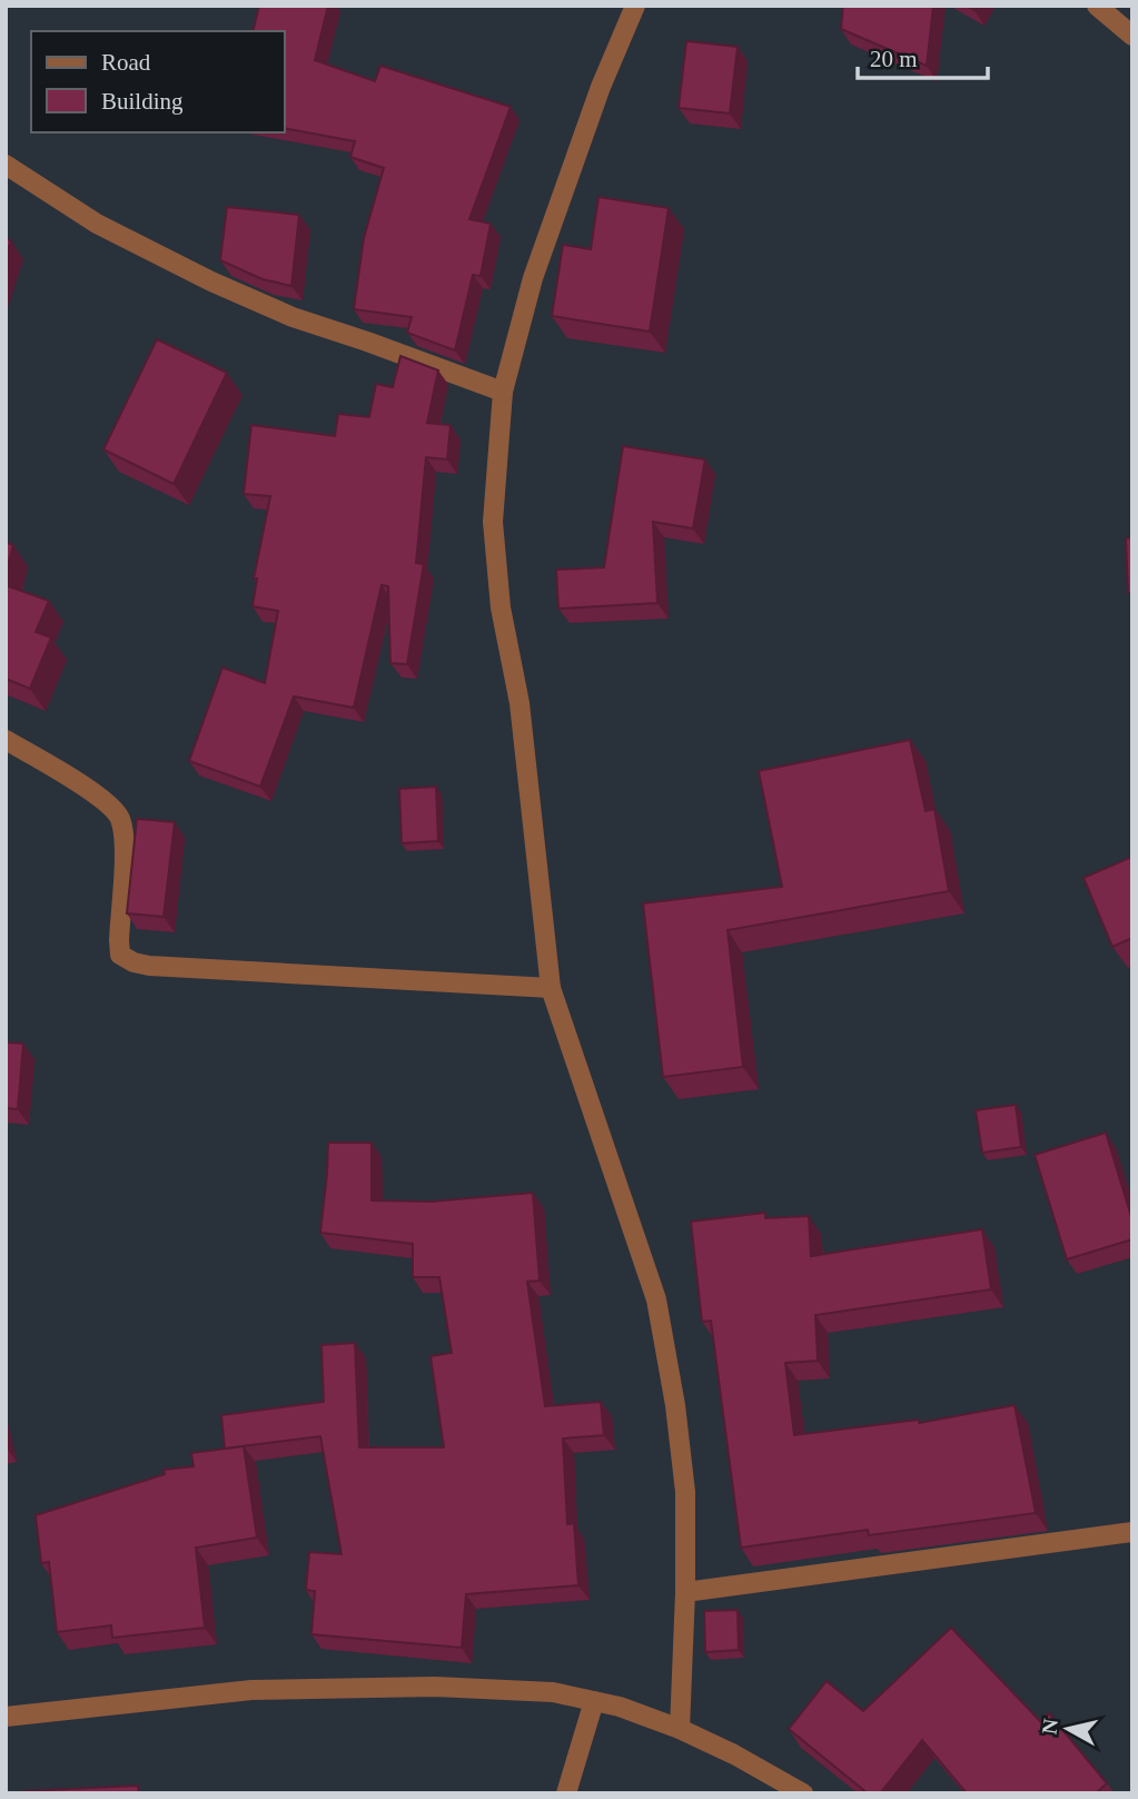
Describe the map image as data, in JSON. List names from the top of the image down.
{
  "legend": ["Road", "Building"],
  "scale_bar": "20 m",
  "north": "left"
}
